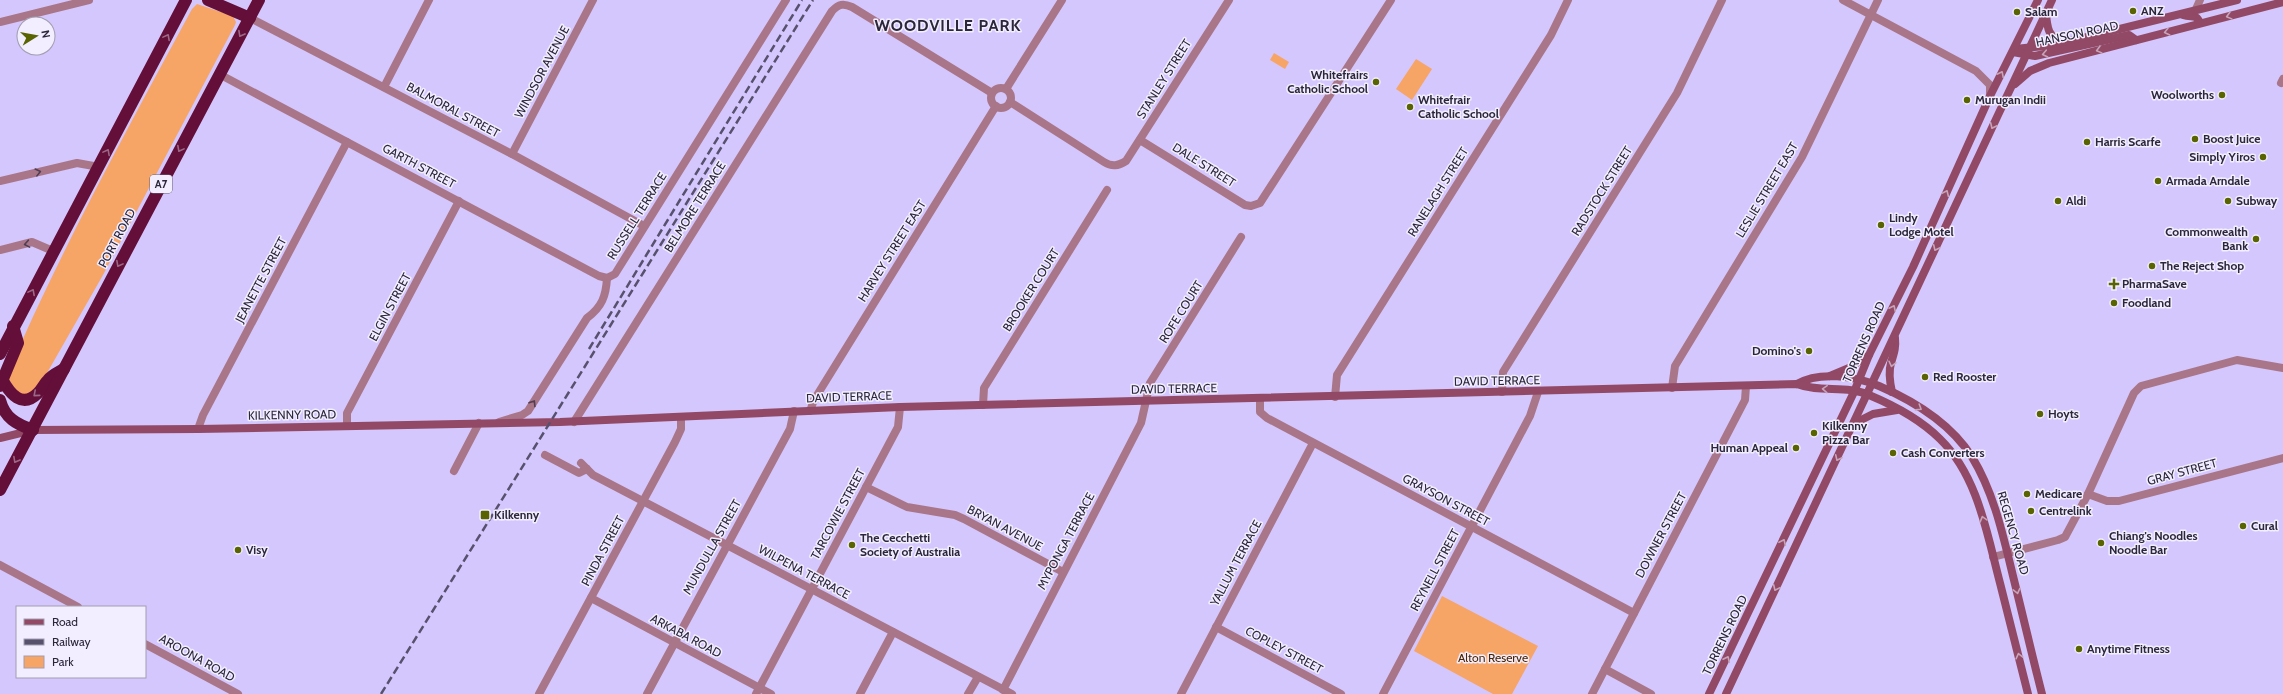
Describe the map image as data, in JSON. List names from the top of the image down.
{
  "streets": {
    "highway": ["A7", "PORT ROAD"],
    "main road": [
      "HANSON ROAD",
      "TORRENS ROAD",
      "DAVID TERRACE",
      "KILKENNY ROAD",
      "REGENCY ROAD"
    ],
    "street": [
      "WINDSOR AVENUE",
      "STANLEY STREET",
      "BALMORAL STREET",
      "DALE STREET",
      "GARTH STREET",
      "LESLIE STREET EAST",
      "RADSTOCK STREET",
      "RANELAGH STREET",
      "BELMORE TERRACE",
      "RUSSELL TERRACE",
      "HARVEY STREET EAST",
      "JEANETTE STREET",
      "BROOKER COURT",
      "ELGIN STREET",
      "ROFE COURT",
      "GRAY STREET",
      "GRAYSON STREET",
      "TARCOWIE STREET",
      "BRYAN AVENUE",
      "DOWNER STREET",
      "MYPONGA TERRACE",
      "MUNDULLA STREET",
      "PINDA STREET",
      "YALLUM TERRACE",
      "REYNELL STREET",
      "WILPENA TERRACE",
      "ARKABA ROAD",
      "COPLEY STREET",
      "AROONA ROAD"
    ]
  },
  "crossings": [
    ["HANSON ROAD", "TORRENS ROAD"],
    ["WINDSOR AVENUE", "BALMORAL STREET"],
    ["STANLEY STREET", "DALE STREET"],
    ["STANLEY STREET", "HARVEY STREET EAST"],
    ["BALMORAL STREET", "RUSSELL TERRACE"],
    ["BALMORAL STREET", "PORT ROAD"],
    ["GARTH STREET", "RUSSELL TERRACE"],
    ["GARTH STREET", "PORT ROAD"],
    ["GARTH STREET", "JEANETTE STREET"],
    ["GARTH STREET", "ELGIN STREET"],
    ["LESLIE STREET EAST", "DAVID TERRACE"],
    ["RADSTOCK STREET", "DAVID TERRACE"],
    ["RANELAGH STREET", "DAVID TERRACE"],
    ["BELMORE TERRACE", "DAVID TERRACE"],
    ["RUSSELL TERRACE", "KILKENNY ROAD"],
    ["PORT ROAD", "KILKENNY ROAD"],
    ["HARVEY STREET EAST", "DAVID TERRACE"],
    ["JEANETTE STREET", "KILKENNY ROAD"],
    ["BROOKER COURT", "DAVID TERRACE"],
    ["ELGIN STREET", "KILKENNY ROAD"],
    ["ROFE COURT", "DAVID TERRACE"],
    ["ROFE COURT", "MYPONGA TERRACE"],
    ["TORRENS ROAD", "DAVID TERRACE"],
    ["TORRENS ROAD", "REGENCY ROAD"],
    ["DAVID TERRACE", "KILKENNY ROAD"],
    ["DAVID TERRACE", "GRAYSON STREET"],
    ["DAVID TERRACE", "TARCOWIE STREET"],
    ["DAVID TERRACE", "REGENCY ROAD"],
    ["DAVID TERRACE", "DOWNER STREET"],
    ["DAVID TERRACE", "MYPONGA TERRACE"],
    ["DAVID TERRACE", "MUNDULLA STREET"],
    ["DAVID TERRACE", "PINDA STREET"],
    ["DAVID TERRACE", "REYNELL STREET"],
    ["GRAYSON STREET", "DOWNER STREET"],
    ["GRAYSON STREET", "YALLUM TERRACE"],
    ["GRAYSON STREET", "REYNELL STREET"],
    ["TARCOWIE STREET", "BRYAN AVENUE"],
    ["TARCOWIE STREET", "WILPENA TERRACE"],
    ["TARCOWIE STREET", "ARKABA ROAD"],
    ["BRYAN AVENUE", "MYPONGA TERRACE"],
    ["MYPONGA TERRACE", "WILPENA TERRACE"],
    ["MUNDULLA STREET", "WILPENA TERRACE"],
    ["MUNDULLA STREET", "ARKABA ROAD"],
    ["PINDA STREET", "WILPENA TERRACE"],
    ["PINDA STREET", "ARKABA ROAD"],
    ["YALLUM TERRACE", "COPLEY STREET"]
  ],
  "one_way": ["RUSSELL TERRACE"],
  "districts": ["WOODVILLE PARK"],
  "parks": ["Alton Reserve"],
  "places": {
    "other": [
      "ANZ",
      "Salam",
      "Whitefrairs Catholic School",
      "Woolworths",
      "Murugan Indii",
      "Whitefrair Catholic School",
      "Boost Juice",
      "Harris Scarfe",
      "Simply Yiros",
      "Armada Arndale",
      "Aldi",
      "Subway",
      "Lindy Lodge Motel",
      "Commonwealth Bank",
      "The Reject Shop",
      "Foodland",
      "Domino's",
      "Red Rooster",
      "Hoyts",
      "Kilkenny Pizza Bar",
      "Human Appeal",
      "Cash Converters",
      "Medicare",
      "Centrelink",
      "Cural",
      "Chiang's Noodles Noodle Bar",
      "The Cecchetti Society of Australia",
      "Visy",
      "Anytime Fitness"
    ],
    "health": ["PharmaSave"],
    "transit": ["Kilkenny"]
  },
  "legend": ["Road", "Railway", "Park"],
  "north": "right"
}
